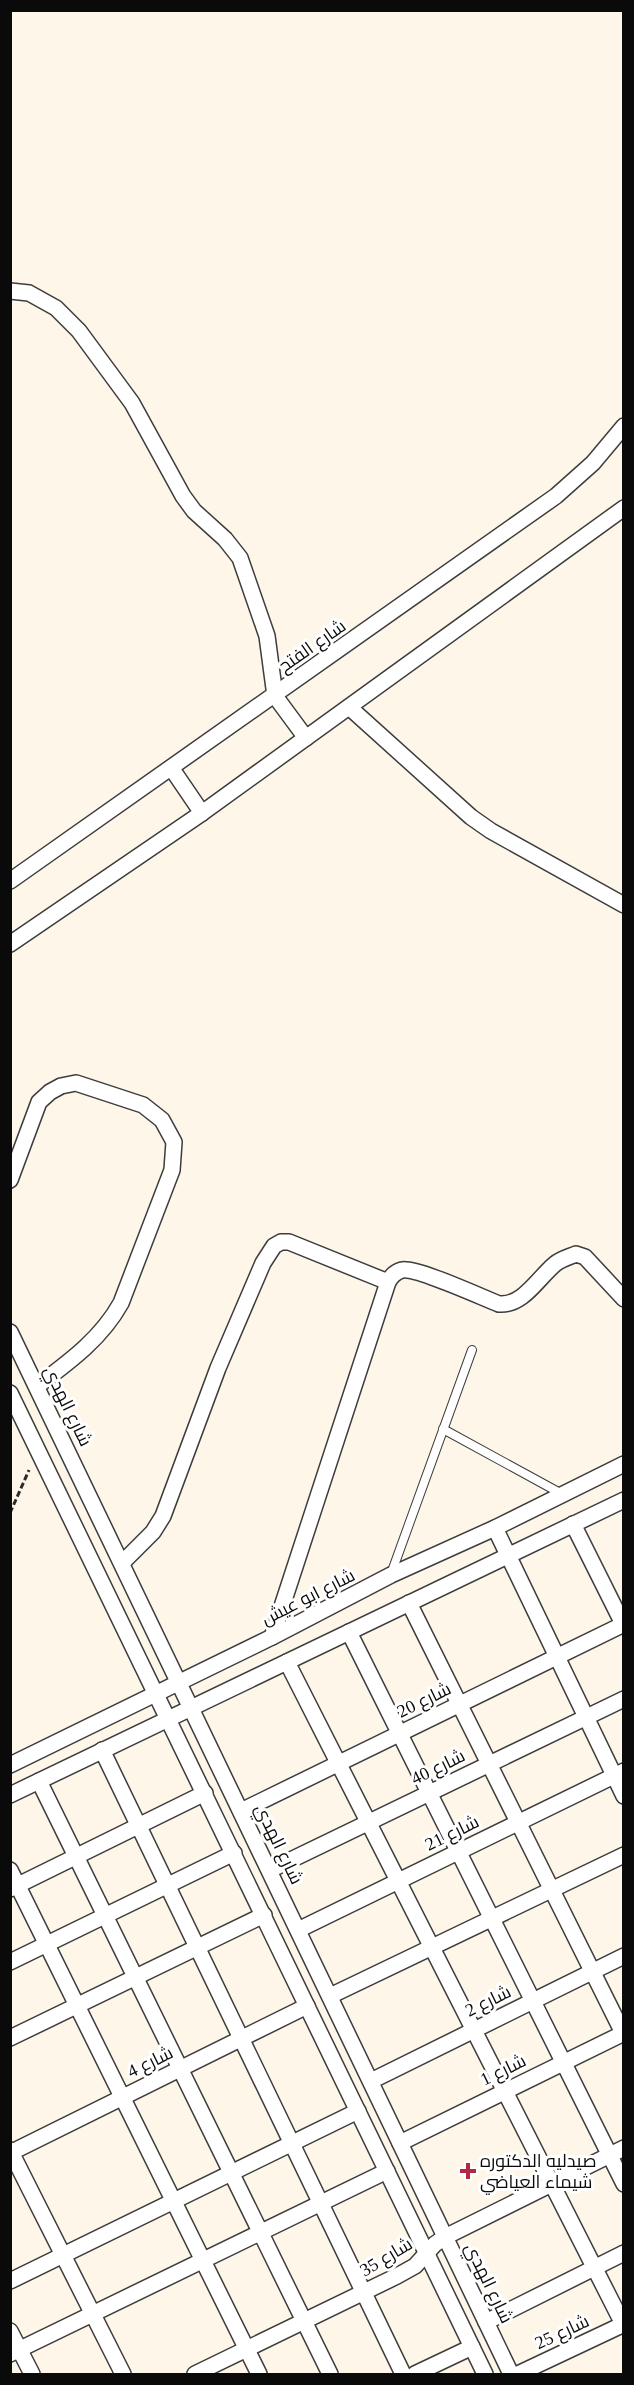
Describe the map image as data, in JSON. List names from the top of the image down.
{
  "streets": {
    "street": [
      "شارع الفتح",
      "شارع الهدي",
      "شارع ابو عيش",
      "شارع 20",
      "شارع 40",
      "شارع 21",
      "شارع 2",
      "شارع 4",
      "شارع 1",
      "شارع 35",
      "شارع 25"
    ]
  },
  "crossings": [
    ["شارع الهدي", "شارع ابو عيش"],
    ["شارع الهدي", "شارع 20"],
    ["شارع الهدي", "شارع 40"],
    ["شارع الهدي", "شارع 21"],
    ["شارع الهدي", "شارع 2"],
    ["شارع الهدي", "شارع 1"],
    ["شارع الهدي", "شارع 35"]
  ],
  "places": {
    "health": ["صيدليه الدكتوره شيماء العياضي"]
  }
}
